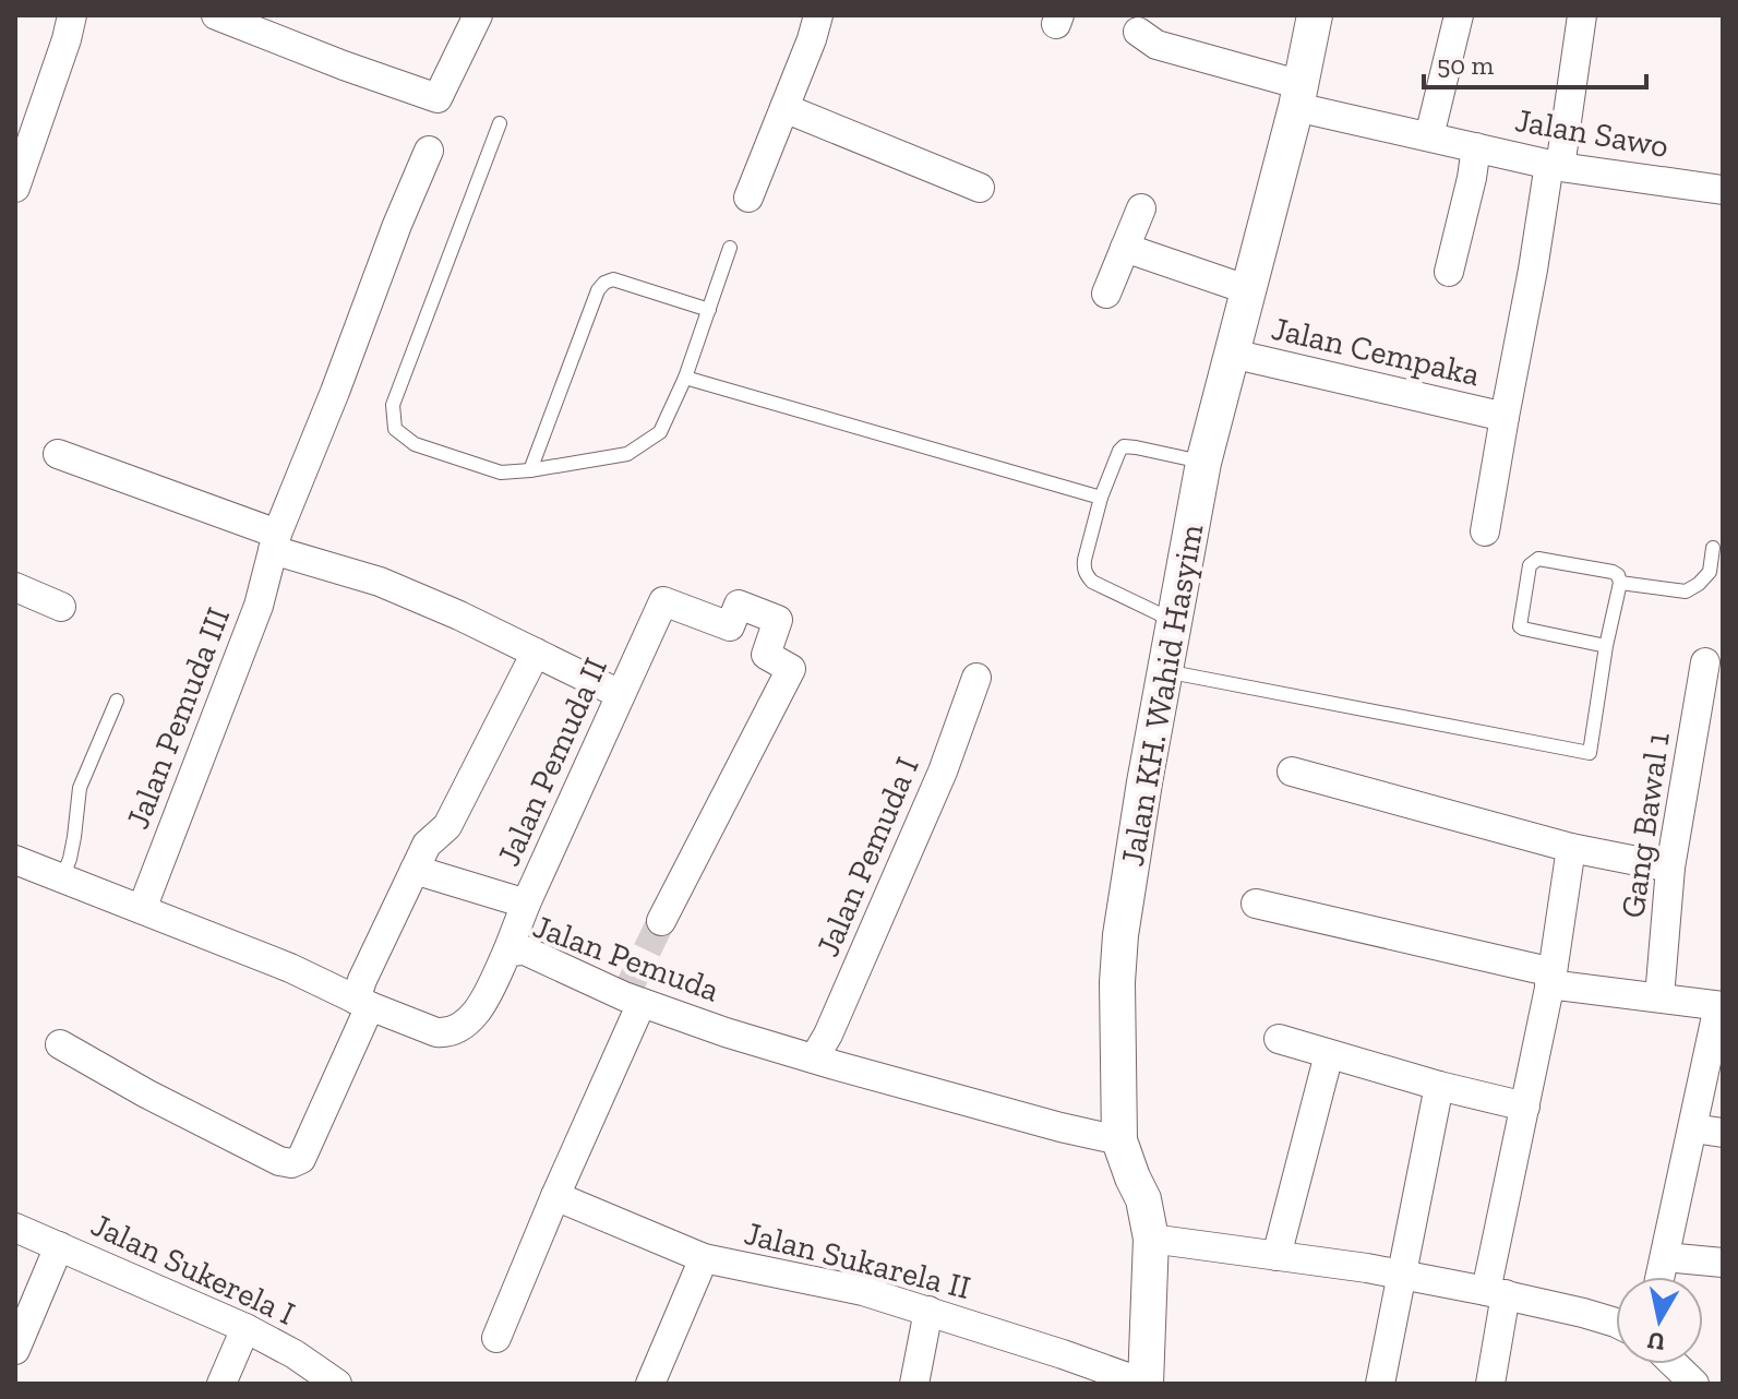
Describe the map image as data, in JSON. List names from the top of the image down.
{
  "streets": {
    "street": [
      "Jalan Sawo",
      "Jalan Cempaka",
      "Jalan KH. Wahid Hasyim",
      "Jalan Pemuda III",
      "Jalan Pemuda II",
      "Gang Bawal 1",
      "Jalan Pemuda I",
      "Jalan Pemuda",
      "Jalan Sukarela II",
      "Jalan Sukerela I"
    ]
  },
  "crossings": [
    ["Jalan Sawo", "Jalan KH. Wahid Hasyim"],
    ["Jalan Cempaka", "Jalan KH. Wahid Hasyim"],
    ["Jalan KH. Wahid Hasyim", "Jalan Pemuda"],
    ["Jalan KH. Wahid Hasyim", "Jalan Sukarela II"],
    ["Jalan Pemuda III", "Jalan Pemuda"],
    ["Jalan Pemuda II", "Jalan Pemuda"],
    ["Jalan Pemuda I", "Jalan Pemuda"]
  ],
  "scale_bar": "50 m",
  "north": "bottom"
}
